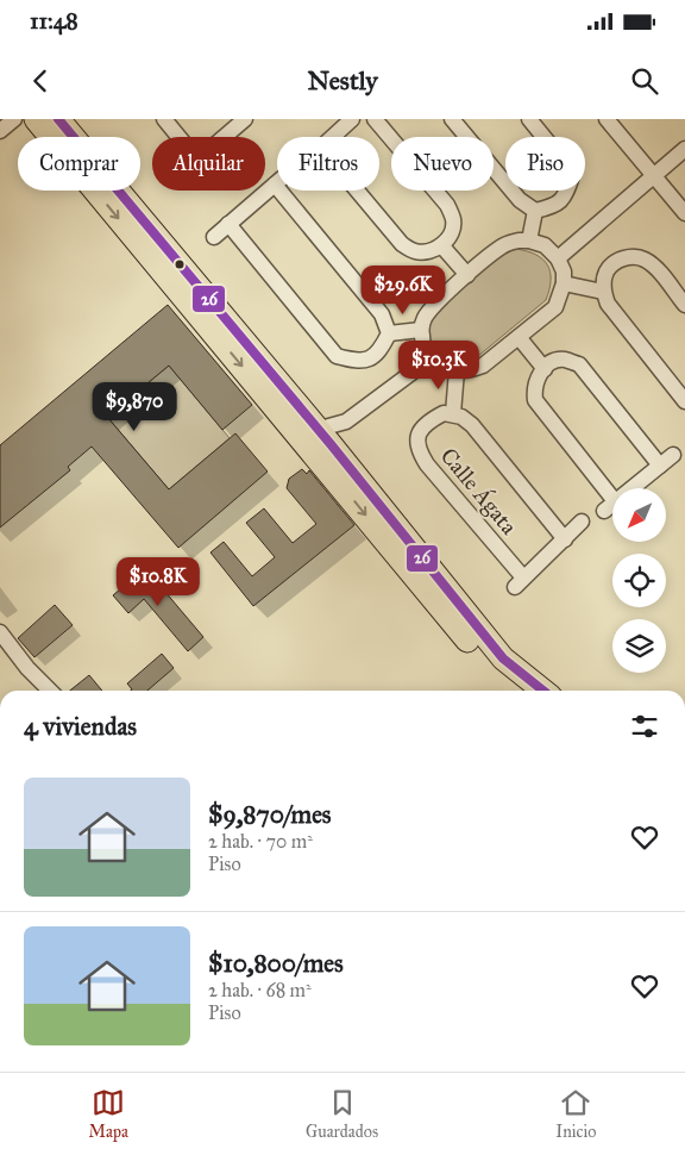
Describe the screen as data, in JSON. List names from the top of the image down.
{
  "streets": {
    "street": ["Calle Ágata"]
  },
  "lines": ["transit line 26"],
  "north": "bottom left",
  "page": {
    "status": "11:48",
    "header": "Nestly",
    "chip": [
      "Comprar",
      "Alquilar",
      "Filtros",
      "Nuevo",
      "Piso"
    ],
    "price": [
      "$29.6K",
      "$10.3K",
      "$9,870",
      "$10.8K"
    ],
    "heading": "4 viviendas",
    "list": [
      {
        "name": "$9,870/mes",
        "note": "2 hab. · 70 m² · Piso"
      },
      {
        "name": "$10,800/mes",
        "note": "2 hab. · 68 m² · Piso"
      }
    ],
    "tabs": ["Mapa", "Guardados", "Inicio"]
  }
}
